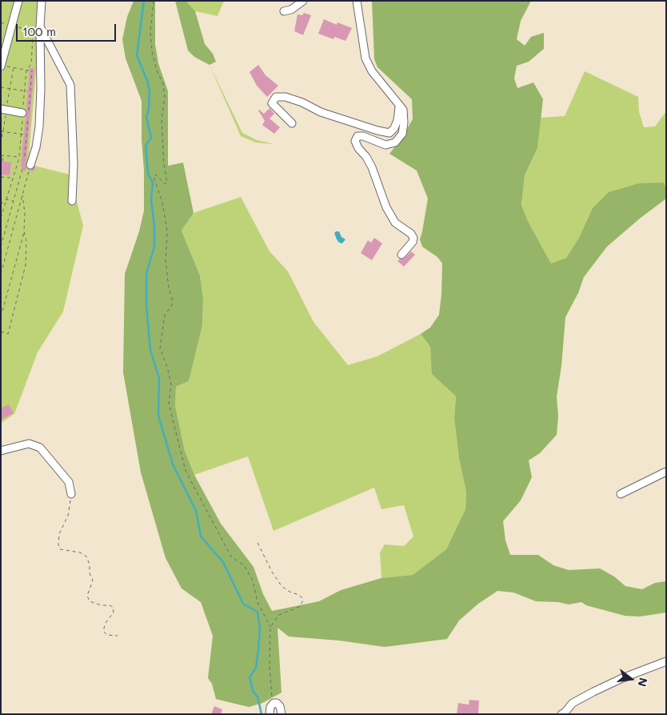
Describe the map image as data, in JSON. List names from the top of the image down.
{
  "scale_bar": "100 m",
  "north": "right"
}
